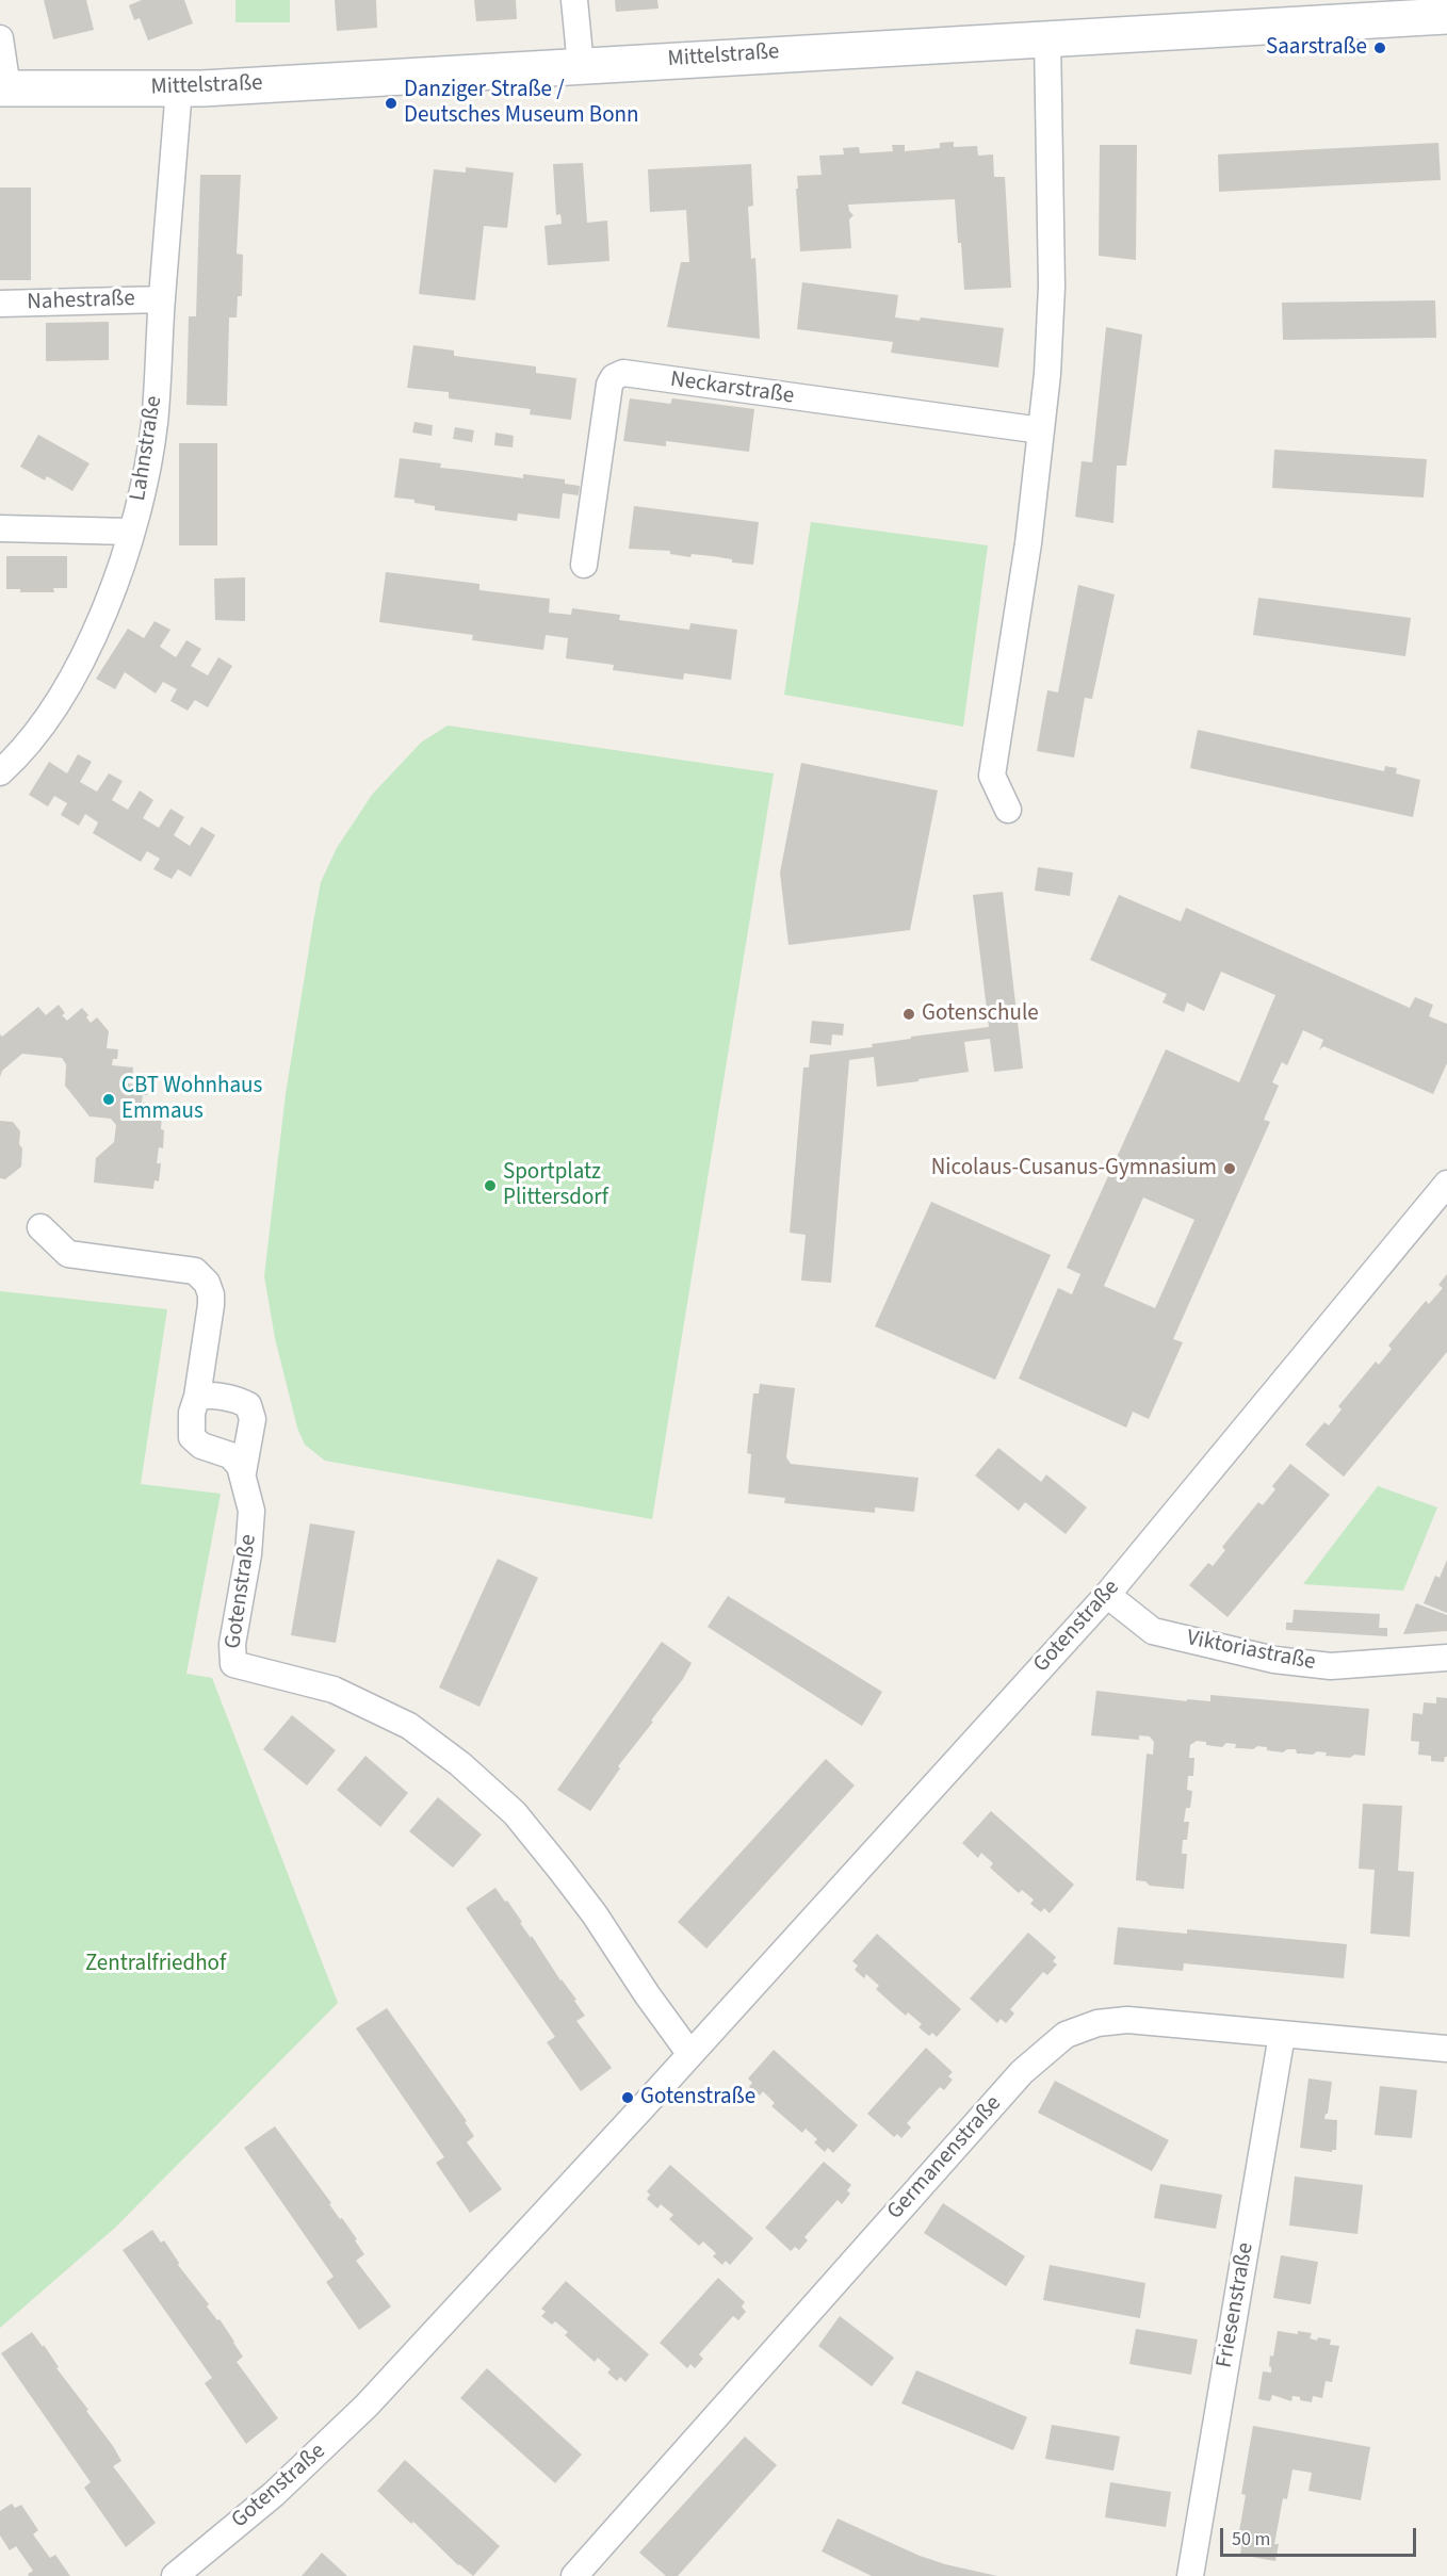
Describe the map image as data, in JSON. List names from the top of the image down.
{
  "streets": {
    "main road": ["Mittelstraße"],
    "street": [
      "Nahestraße",
      "Neckarstraße",
      "Lahnstraße",
      "Gotenstraße",
      "Viktoriastraße",
      "Germanenstraße",
      "Friesenstraße"
    ]
  },
  "crossings": [
    ["Mittelstraße", "Lahnstraße"],
    ["Nahestraße", "Lahnstraße"],
    ["Gotenstraße", "Viktoriastraße"],
    ["Germanenstraße", "Friesenstraße"]
  ],
  "parks": ["Zentralfriedhof"],
  "places": [
    "Saarstraße",
    "Danziger Straße / Deutsches Museum Bonn",
    "Gotenschule",
    "CBT Wohnhaus Emmaus",
    "Nicolaus-Cusanus-Gymnasium",
    "Sportplatz Plittersdorf",
    "Gotenstraße"
  ],
  "scale_bar": "50 m"
}
